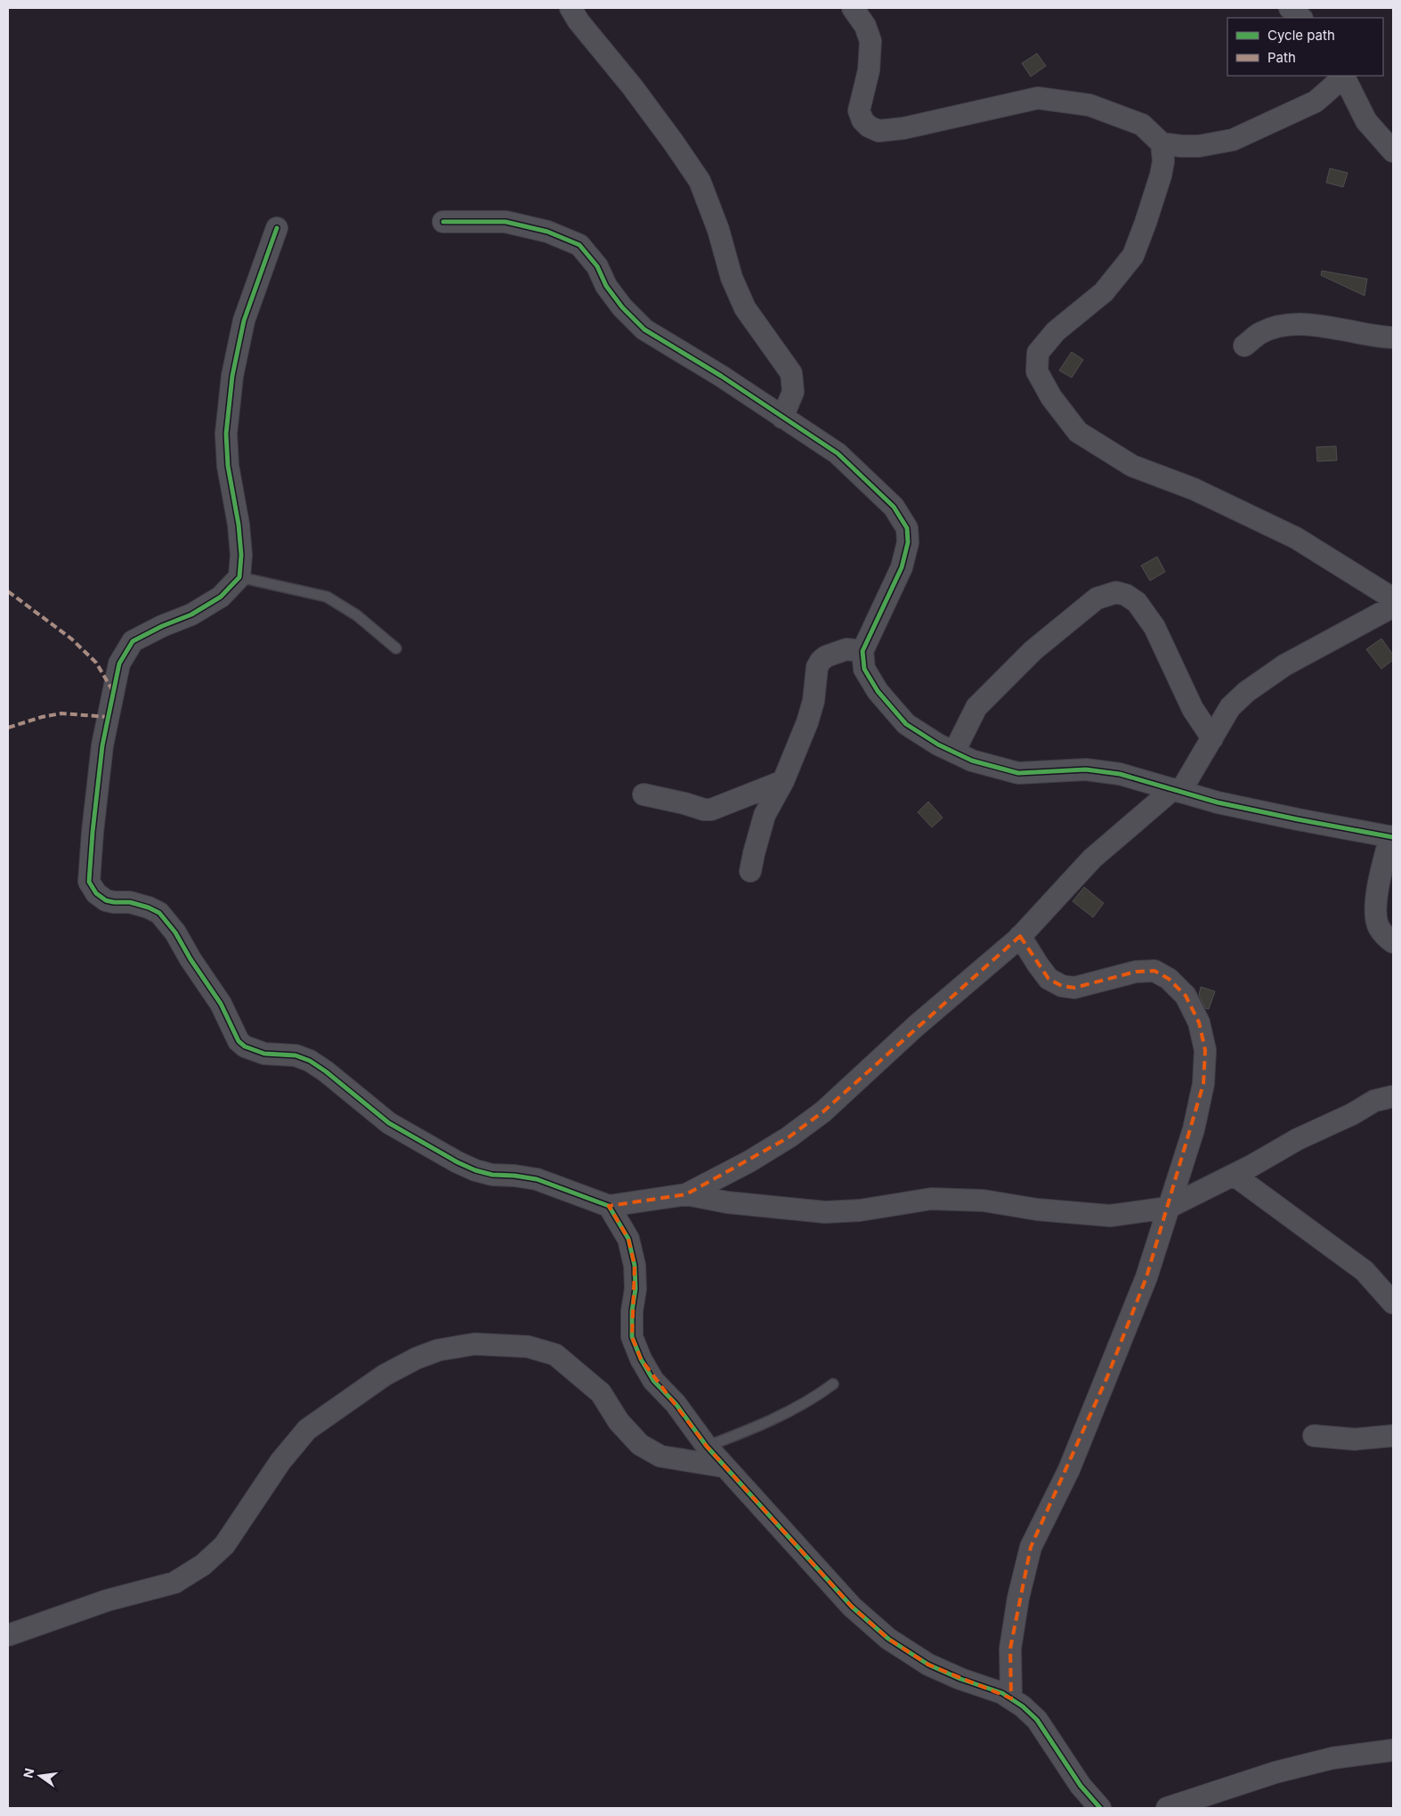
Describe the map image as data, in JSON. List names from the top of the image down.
{
  "legend": ["Cycle path", "Path"],
  "north": "left"
}
